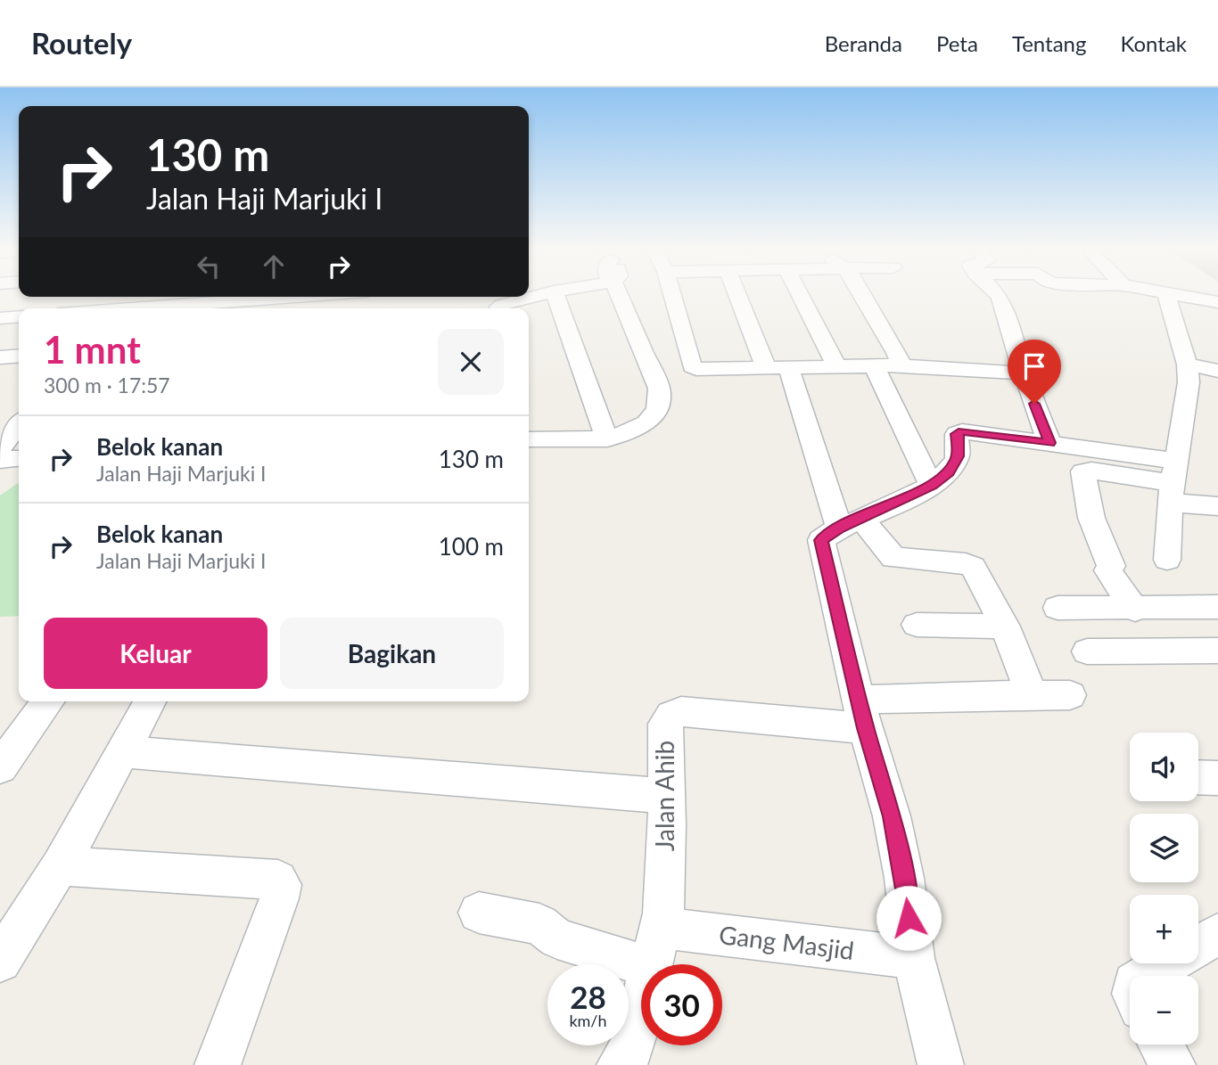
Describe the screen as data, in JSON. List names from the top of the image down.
{
  "streets": {
    "street": ["Jalan Ahib", "Gang Masjid"]
  },
  "crossings": [
    ["Jalan Ahib", "Gang Masjid"]
  ],
  "page": {
    "header": "Routely",
    "nav": [
      "Beranda",
      "Peta",
      "Tentang",
      "Kontak"
    ],
    "turn": ["130 m", "Jalan Haji Marjuki I"],
    "heading": ["1 mnt", "300 m · 17:57"],
    "list": [
      {
        "name": "Belok kanan",
        "note": "Jalan Haji Marjuki I",
        "value": "130 m"
      },
      {
        "name": "Belok kanan",
        "note": "Jalan Haji Marjuki I",
        "value": "100 m"
      }
    ],
    "buttons": ["Keluar", "Bagikan"],
    "map_buttons": ["+", "−"],
    "speed": "28 km/h",
    "limit": "30"
  }
}
